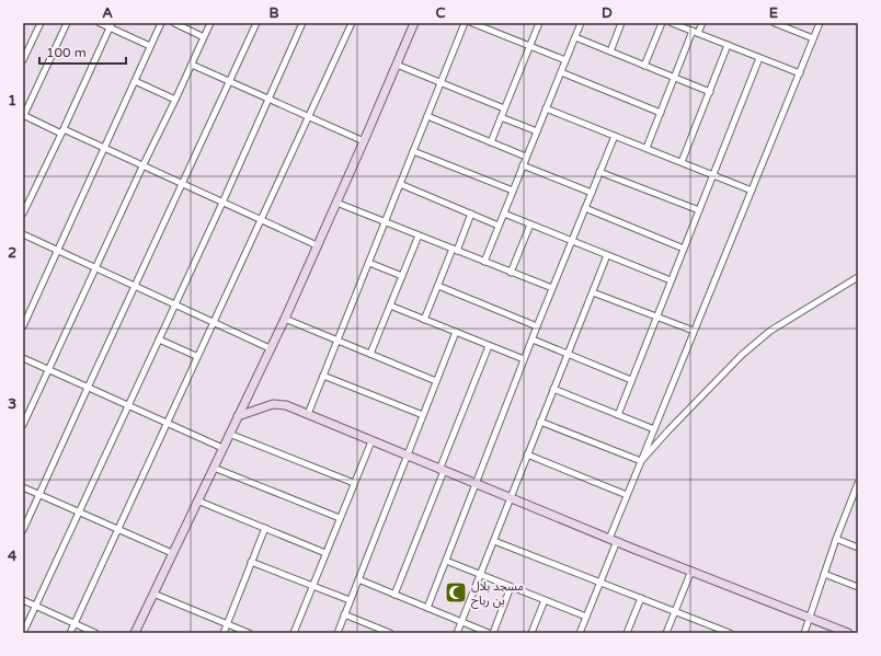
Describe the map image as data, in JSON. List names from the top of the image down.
{
  "places": {
    "mosque": ["مسجد بلال بن رباح"]
  },
  "scale_bar": "100 m",
  "grid": {
    "columns": [
      "A",
      "B",
      "C",
      "D",
      "E"
    ],
    "rows": [
      "1",
      "2",
      "3",
      "4"
    ]
  }
}
